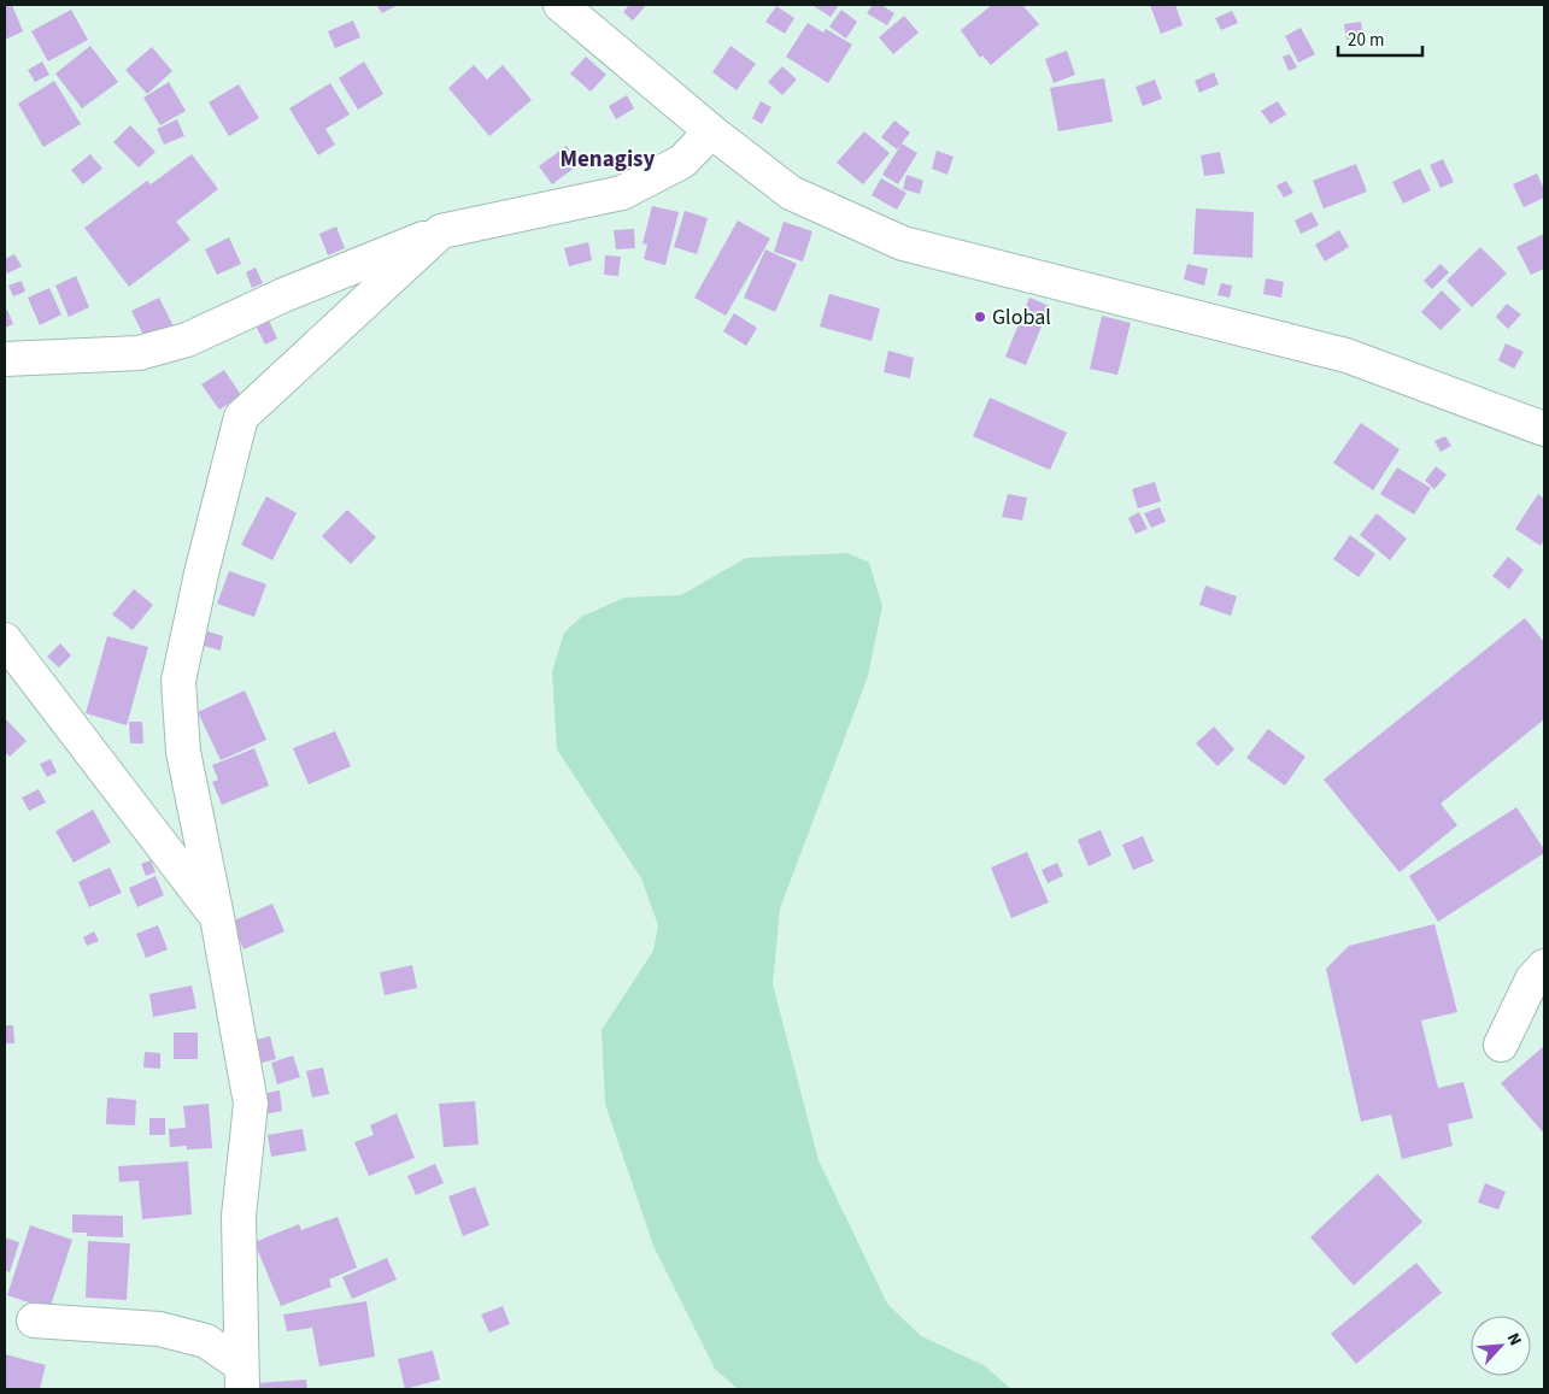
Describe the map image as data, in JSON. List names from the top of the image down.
{
  "districts": ["Menagisy"],
  "places": ["Global"],
  "scale_bar": "20 m",
  "north": "top right"
}
